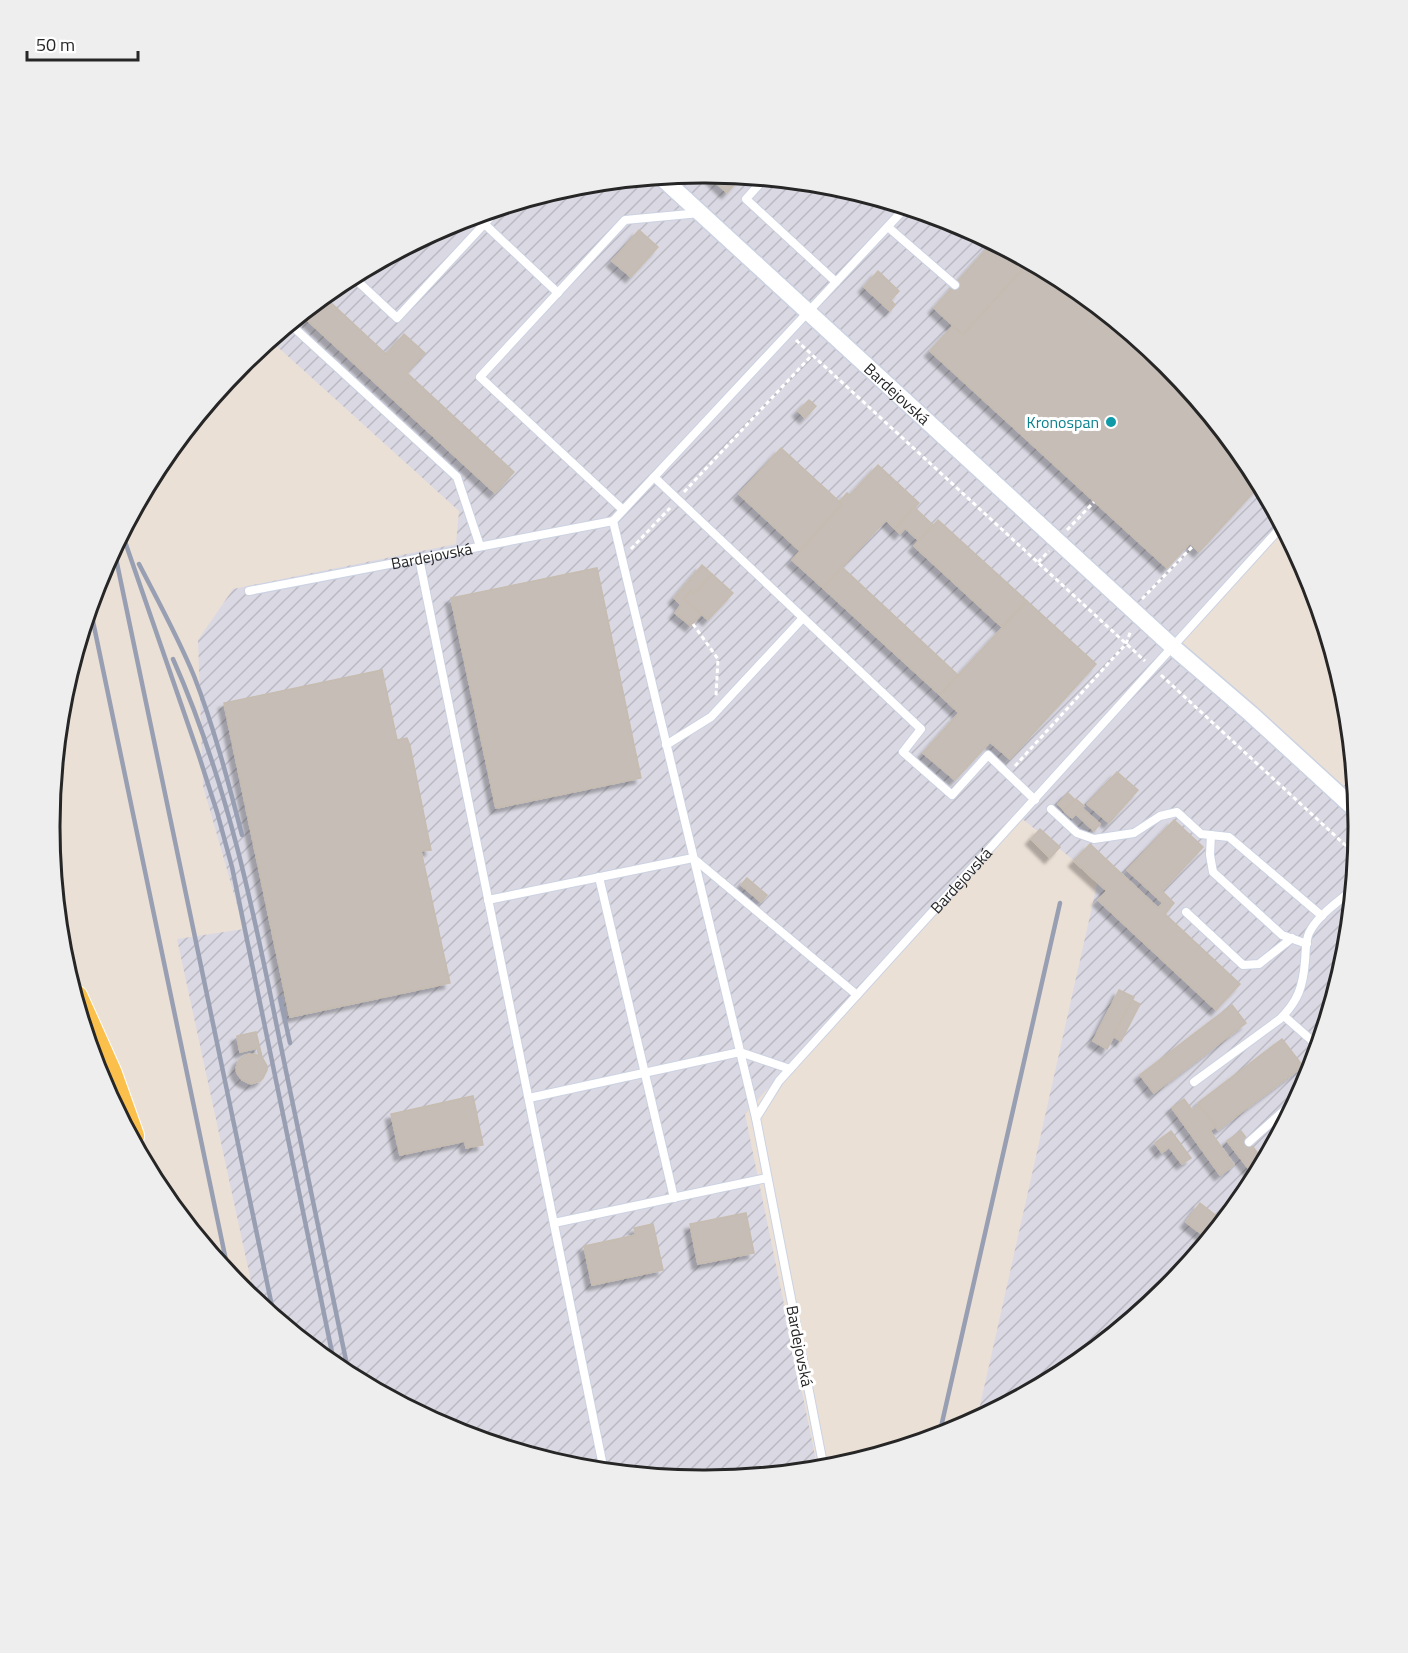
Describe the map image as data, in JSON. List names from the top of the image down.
{
  "streets": {
    "street": ["Bardejovská"]
  },
  "places": ["Kronospan"],
  "scale_bar": "50 m"
}
